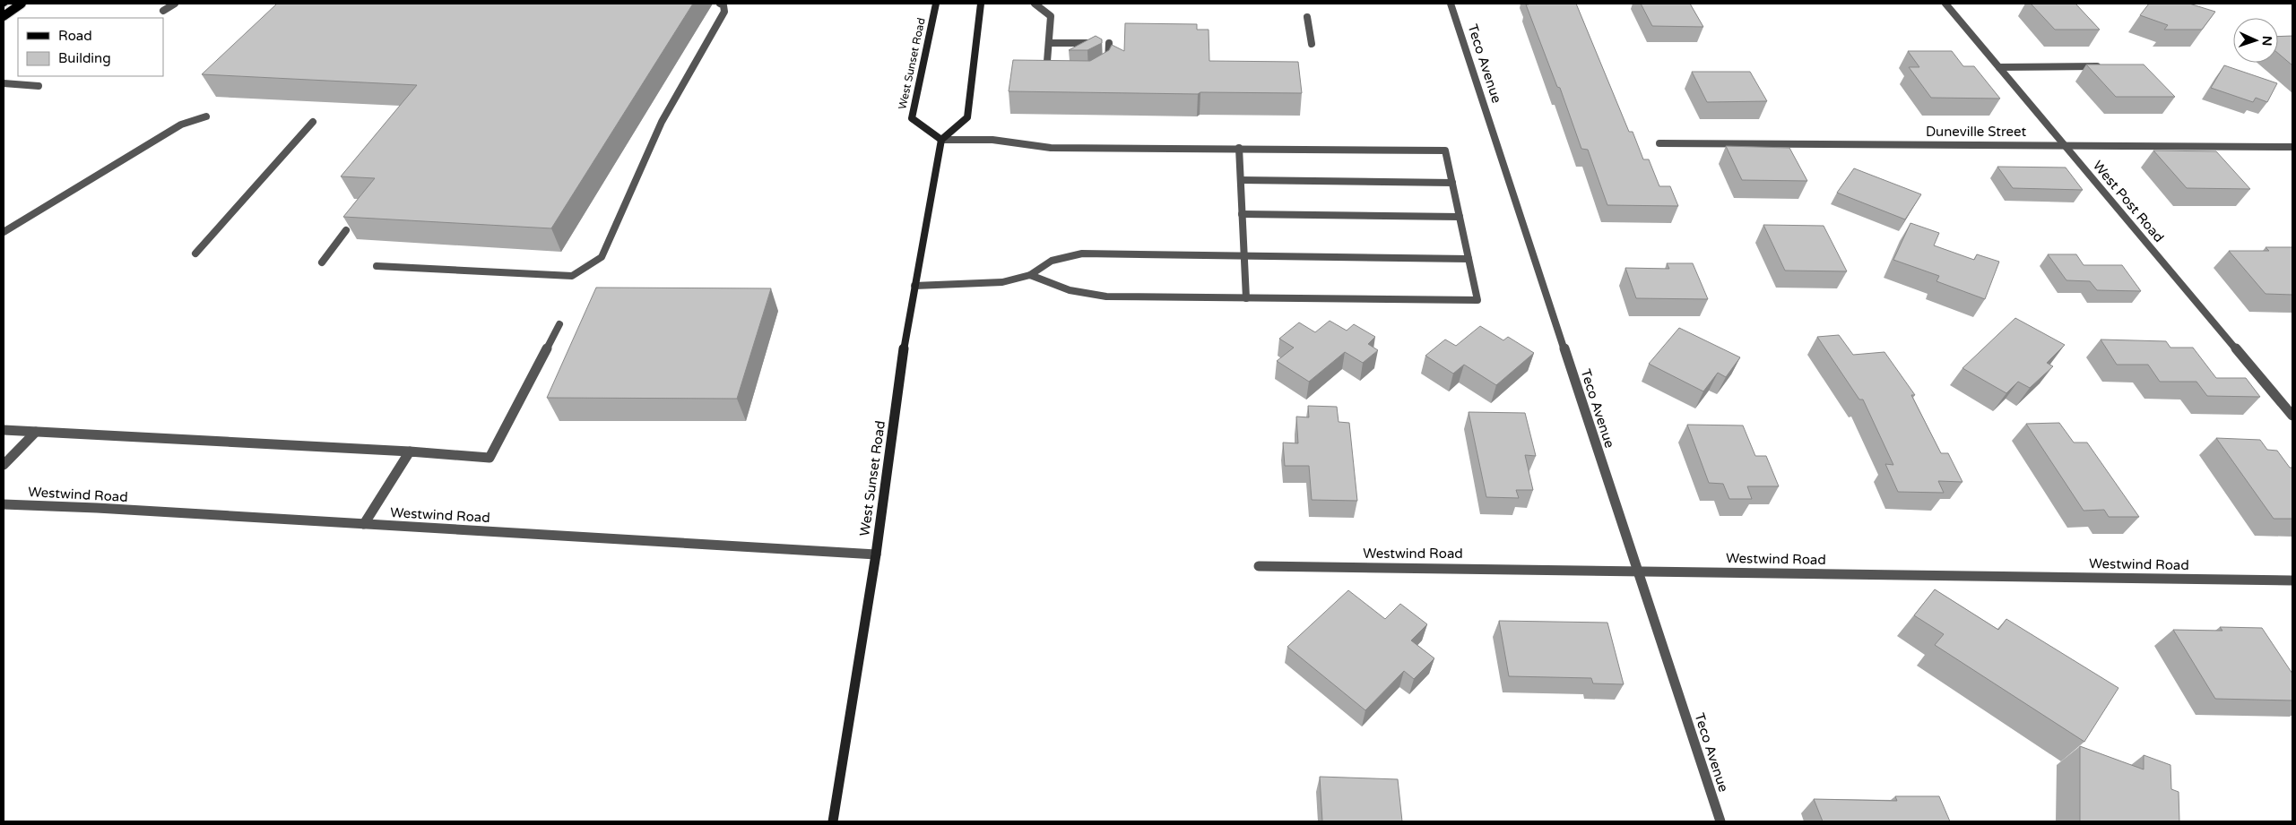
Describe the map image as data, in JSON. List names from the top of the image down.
{
  "streets": {
    "main road": ["West Sunset Road"],
    "street": [
      "Teco Avenue",
      "Duneville Street",
      "West Post Road",
      "Westwind Road"
    ]
  },
  "crossings": [
    ["West Sunset Road", "Westwind Road"],
    ["Teco Avenue", "Westwind Road"],
    ["Duneville Street", "West Post Road"]
  ],
  "legend": ["Road", "Building"],
  "north": "right"
}
